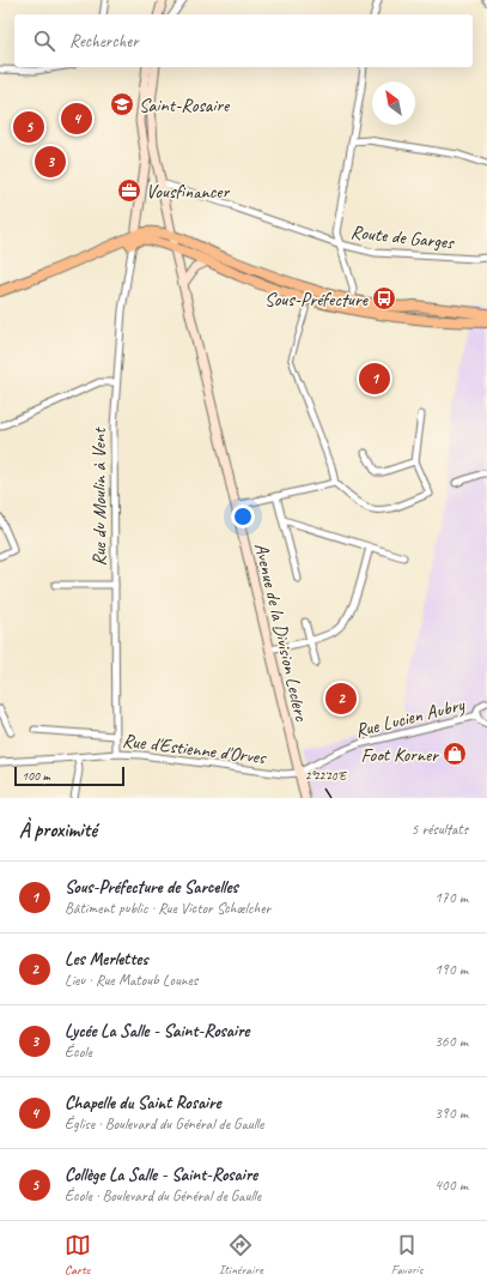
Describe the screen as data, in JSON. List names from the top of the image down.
{
  "streets": {
    "main road": ["Avenue de la Division Leclerc"],
    "street": [
      "Route de Garges",
      "Rue du Moulin à Vent",
      "Rue Lucien Aubry",
      "Rue d'Estienne d'Orves"
    ]
  },
  "crossings": [
    ["Route de Garges", "Avenue de la Division Leclerc"],
    ["Rue du Moulin à Vent", "Rue d'Estienne d'Orves"],
    ["Avenue de la Division Leclerc", "Rue Lucien Aubry"],
    ["Avenue de la Division Leclerc", "Rue d'Estienne d'Orves"],
    ["Rue Lucien Aubry", "Rue d'Estienne d'Orves"]
  ],
  "places": {
    "school or university": ["Saint-Rosaire"],
    "office": ["Vousfinancer"],
    "bus stop": ["Sous-Préfecture"],
    "shop": ["Foot Korner"]
  },
  "scale_bar": "100 m",
  "north": "top left",
  "page": {
    "search": "Rechercher",
    "pins": [
      "4",
      "5",
      "3",
      "1",
      "2"
    ],
    "scale": "100 m",
    "heading": ["À proximité", "5 résultats"],
    "list": [
      {
        "mark": "1",
        "name": "Sous-Préfecture de Sarcelles",
        "note": "Bâtiment public · Rue Victor Schœlcher",
        "value": "170 m"
      },
      {
        "mark": "2",
        "name": "Les Merlettes",
        "note": "Lieu · Rue Matoub Lounes",
        "value": "190 m"
      },
      {
        "mark": "3",
        "name": "Lycée La Salle - Saint-Rosaire",
        "note": "École",
        "value": "360 m"
      },
      {
        "mark": "4",
        "name": "Chapelle du Saint Rosaire",
        "note": "Église · Boulevard du Général de Gaulle",
        "value": "390 m"
      },
      {
        "mark": "5",
        "name": "Collège La Salle - Saint-Rosaire",
        "note": "École · Boulevard du Général de Gaulle",
        "value": "400 m"
      }
    ],
    "nav": ["Carte", "Itinéraire", "Favoris"]
  },
  "coordinates": ["2°22'20\"E"]
}
